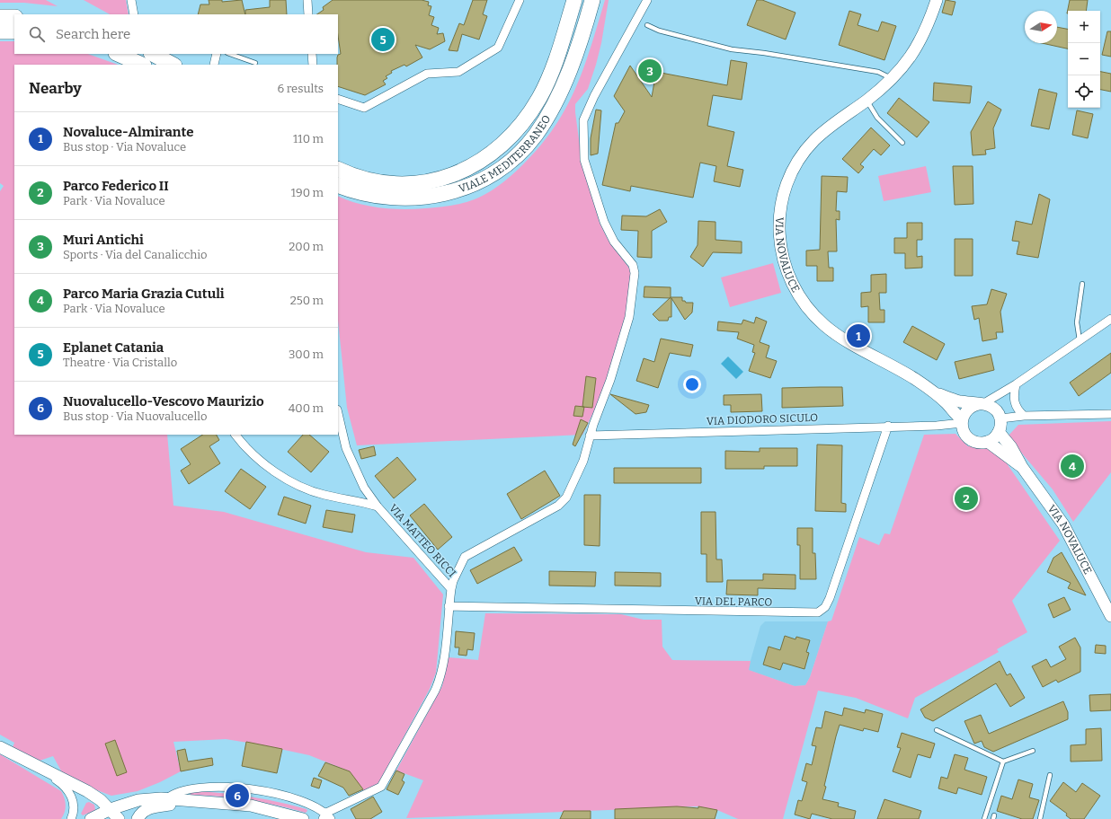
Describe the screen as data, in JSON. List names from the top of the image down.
{
  "streets": {
    "highway": ["VIALE MEDITERRANEO"],
    "main road": ["VIA NOVALUCE"],
    "street": ["VIA DIODORO SICULO", "VIA MATTEO RICCI", "VIA DEL PARCO"]
  },
  "crossings": [
    ["VIA DIODORO SICULO", "VIA DEL PARCO"]
  ],
  "north": "right",
  "page": {
    "map_buttons": ["+", "−"],
    "search": "Search here",
    "pins": [
      "5",
      "3",
      "1",
      "4",
      "2",
      "6"
    ],
    "heading": ["Nearby", "6 results"],
    "list": [
      {
        "mark": "1",
        "name": "Novaluce-Almirante",
        "note": "Bus stop · Via Novaluce",
        "value": "110 m"
      },
      {
        "mark": "2",
        "name": "Parco Federico II",
        "note": "Park · Via Novaluce",
        "value": "190 m"
      },
      {
        "mark": "3",
        "name": "Muri Antichi",
        "note": "Sports · Via del Canalicchio",
        "value": "200 m"
      },
      {
        "mark": "4",
        "name": "Parco Maria Grazia Cutuli",
        "note": "Park · Via Novaluce",
        "value": "250 m"
      },
      {
        "mark": "5",
        "name": "Eplanet Catania",
        "note": "Theatre · Via Cristallo",
        "value": "300 m"
      },
      {
        "mark": "6",
        "name": "Nuovalucello-Vescovo Maurizio",
        "note": "Bus stop · Via Nuovalucello",
        "value": "400 m"
      }
    ]
  }
}
